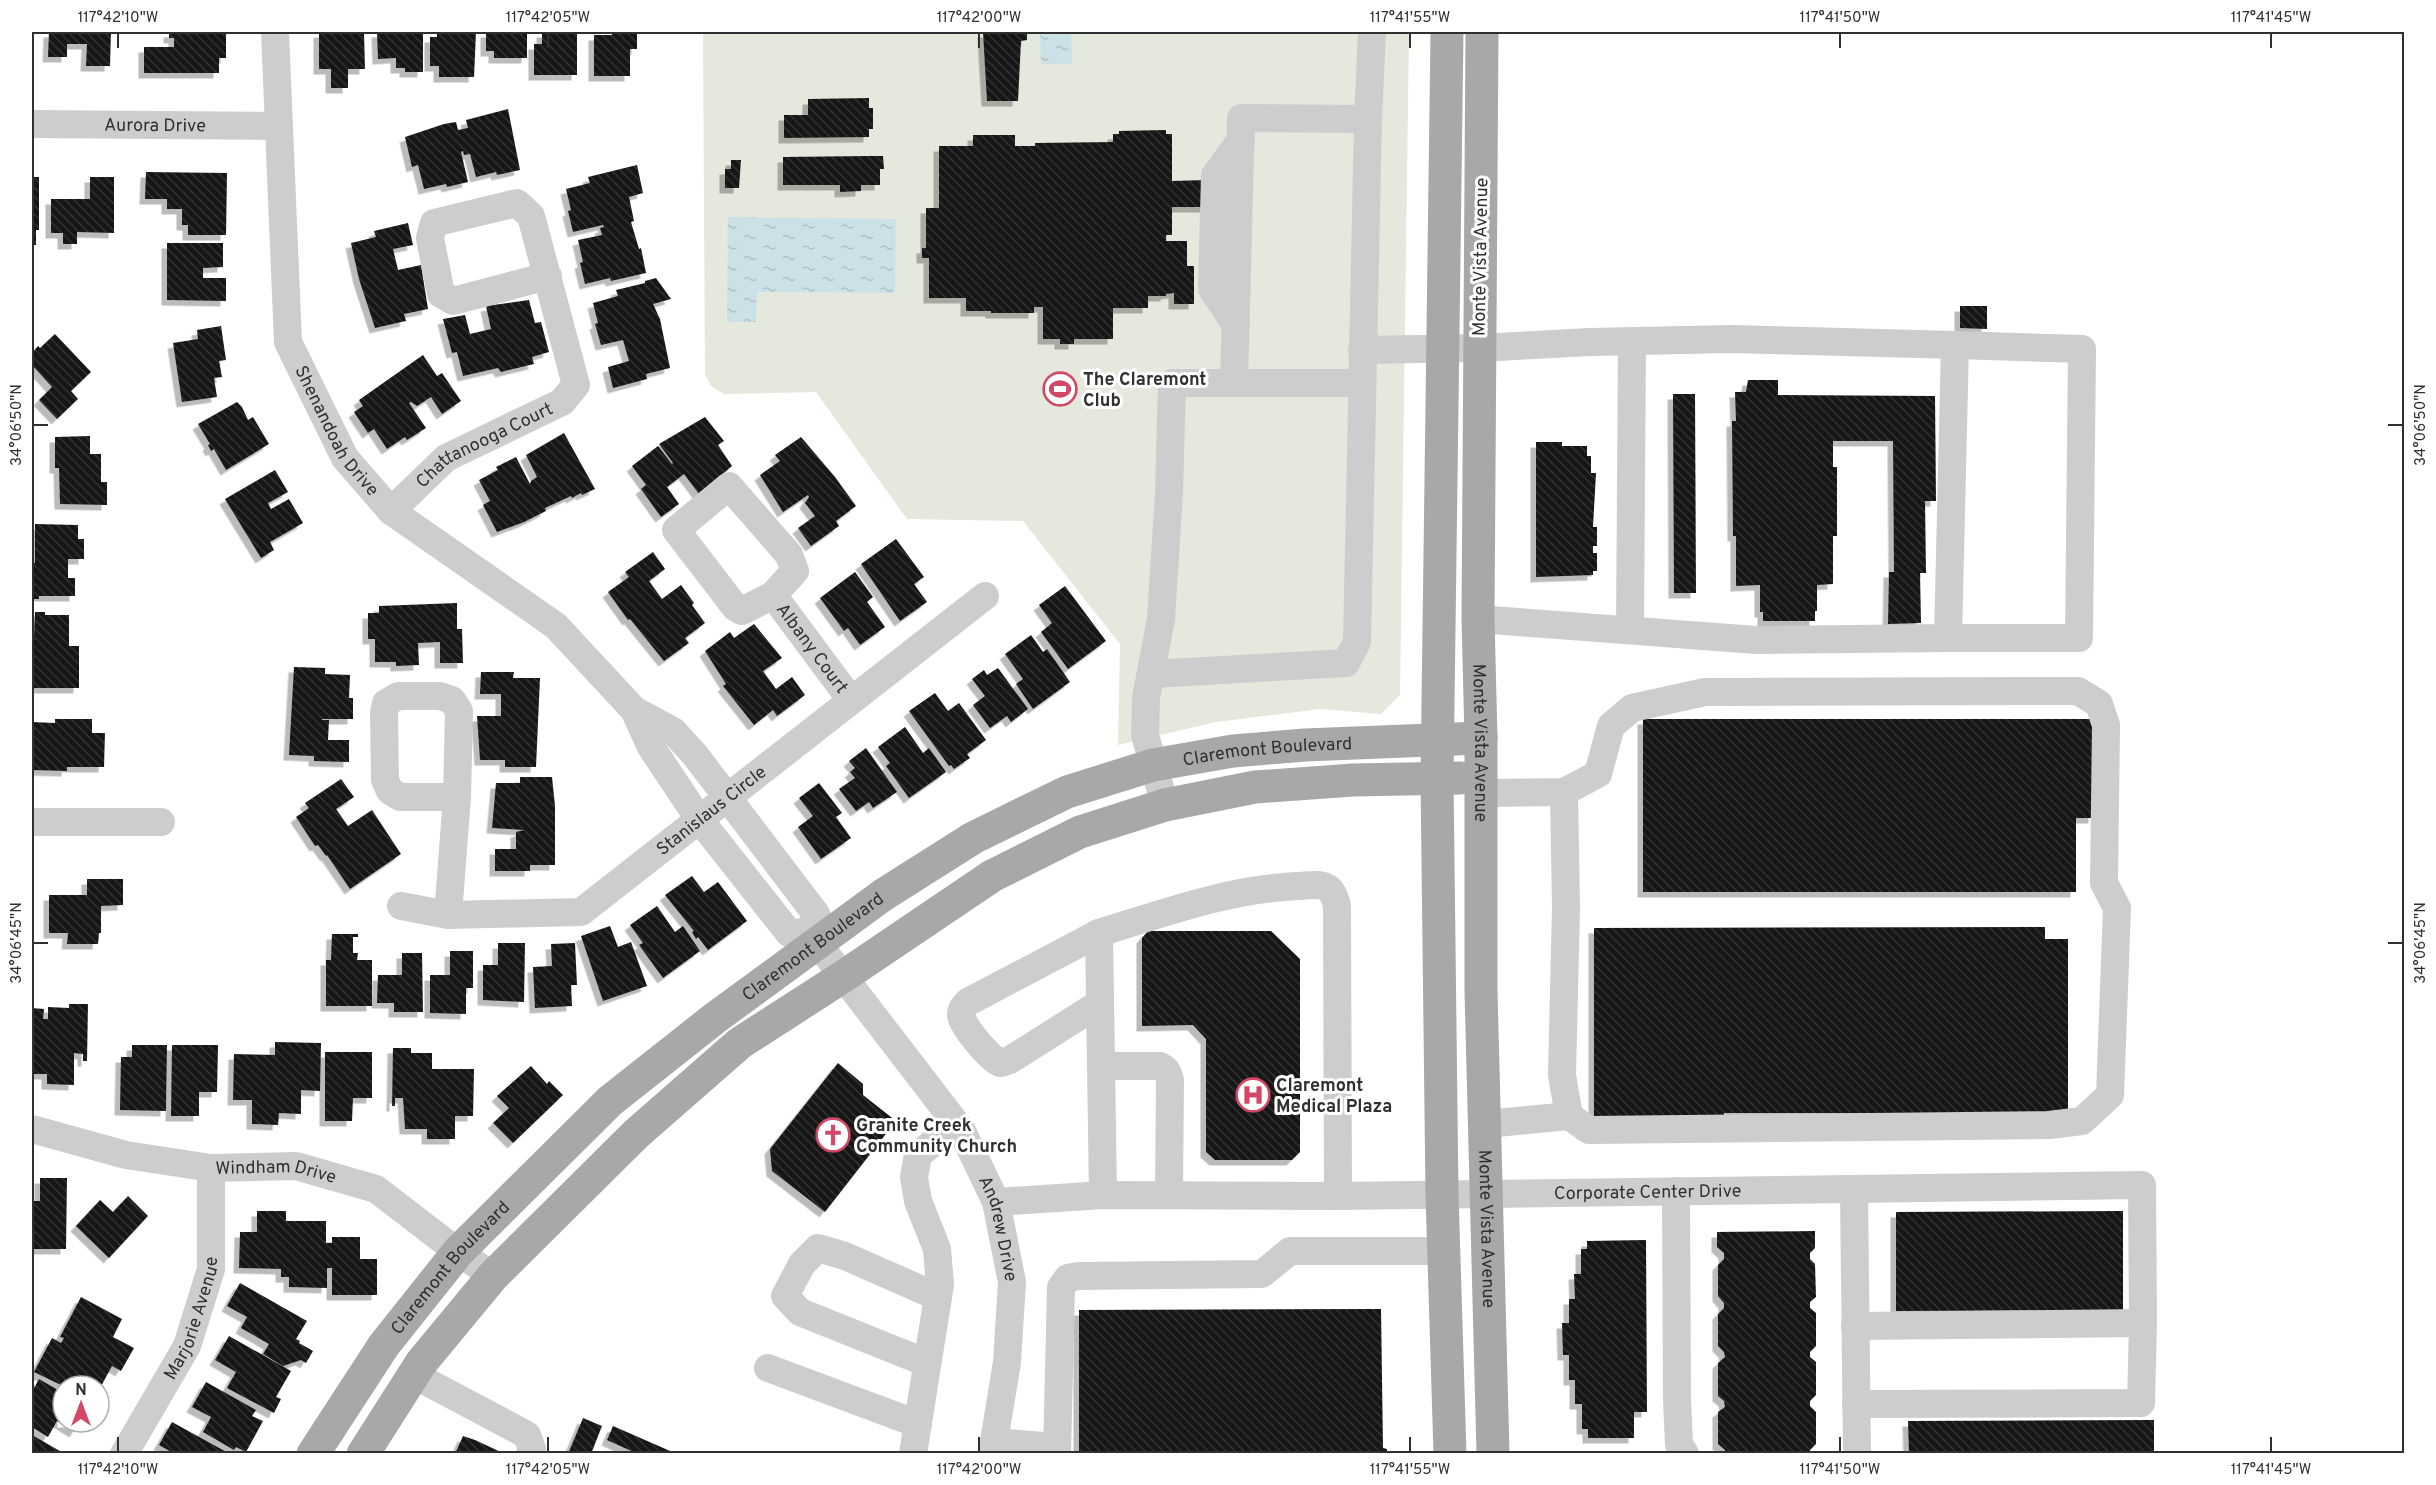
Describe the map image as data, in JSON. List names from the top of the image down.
{
  "streets": {
    "main road": ["Monte Vista Avenue", "Claremont Boulevard"],
    "street": [
      "Aurora Drive",
      "Shenandoah Drive",
      "Chattanooga Court",
      "Albany Court",
      "Stanislaus Circle",
      "Windham Drive",
      "Corporate Center Drive",
      "Andrew Drive",
      "Marjorie Avenue"
    ]
  },
  "crossings": [
    ["Aurora Drive", "Shenandoah Drive"],
    ["Monte Vista Avenue", "Claremont Boulevard"],
    ["Monte Vista Avenue", "Corporate Center Drive"],
    ["Shenandoah Drive", "Chattanooga Court"],
    ["Shenandoah Drive", "Claremont Boulevard"],
    ["Shenandoah Drive", "Stanislaus Circle"],
    ["Shenandoah Drive", "Andrew Drive"],
    ["Albany Court", "Stanislaus Circle"],
    ["Claremont Boulevard", "Windham Drive"],
    ["Claremont Boulevard", "Andrew Drive"],
    ["Windham Drive", "Marjorie Avenue"],
    ["Corporate Center Drive", "Andrew Drive"]
  ],
  "places": {
    "sports": ["The Claremont Club"],
    "hospital": ["Claremont Medical Plaza"],
    "church": ["Granite Creek Community Church"]
  },
  "north": "top",
  "coordinates": [
    "117°42'10\"W",
    "117°42'05\"W",
    "117°42'00\"W",
    "117°41'55\"W",
    "117°41'50\"W",
    "117°41'45\"W",
    "34°06'50\"N",
    "34°06'45\"N"
  ]
}
